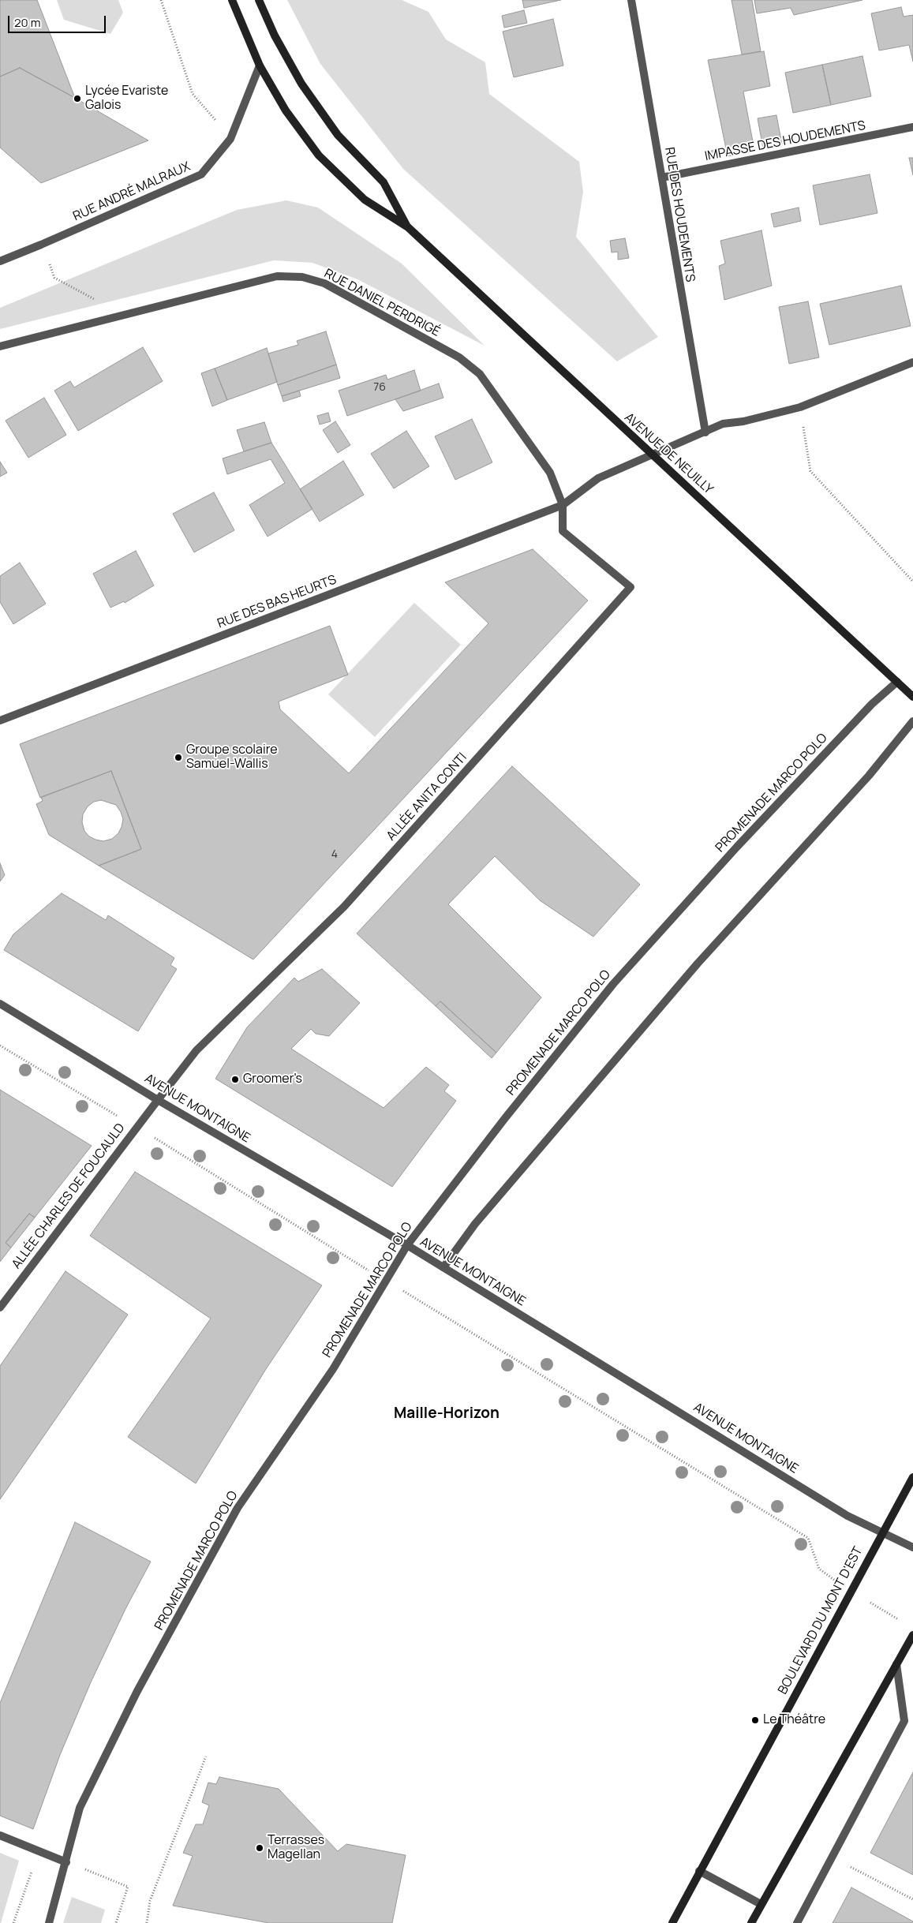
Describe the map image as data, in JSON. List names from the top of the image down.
{
  "streets": {
    "main road": ["AVENUE DE NEUILLY", "BOULEVARD DU MONT D'EST"],
    "street": [
      "IMPASSE DES HOUDEMENTS",
      "RUE ANDRÉ MALRAUX",
      "RUE DES HOUDEMENTS",
      "RUE DANIEL PERDRIGÉ",
      "RUE DES BAS HEURTS",
      "PROMENADE MARCO POLO",
      "ALLÉE ANITA CONTI",
      "AVENUE MONTAIGNE",
      "ALLÉE CHARLES DE FOUCAULD"
    ]
  },
  "crossings": [
    ["IMPASSE DES HOUDEMENTS", "RUE DES HOUDEMENTS"],
    ["RUE ANDRÉ MALRAUX", "AVENUE DE NEUILLY"],
    ["RUE DES HOUDEMENTS", "RUE DES BAS HEURTS"],
    ["RUE DANIEL PERDRIGÉ", "RUE DES BAS HEURTS"],
    ["RUE DANIEL PERDRIGÉ", "ALLÉE ANITA CONTI"],
    ["AVENUE DE NEUILLY", "PROMENADE MARCO POLO"],
    ["RUE DES BAS HEURTS", "ALLÉE ANITA CONTI"],
    ["PROMENADE MARCO POLO", "AVENUE MONTAIGNE"],
    ["ALLÉE ANITA CONTI", "AVENUE MONTAIGNE"],
    ["ALLÉE ANITA CONTI", "ALLÉE CHARLES DE FOUCAULD"],
    ["AVENUE MONTAIGNE", "ALLÉE CHARLES DE FOUCAULD"],
    ["AVENUE MONTAIGNE", "BOULEVARD DU MONT D'EST"]
  ],
  "districts": ["Maille-Horizon"],
  "places": [
    "Lycée Evariste Galois",
    "Groupe scolaire Samuel-Wallis",
    "Groomer's",
    "Le Théâtre",
    "Terrasses Magellan"
  ],
  "house_numbers": ["76", "4"],
  "scale_bar": "20 m"
}
